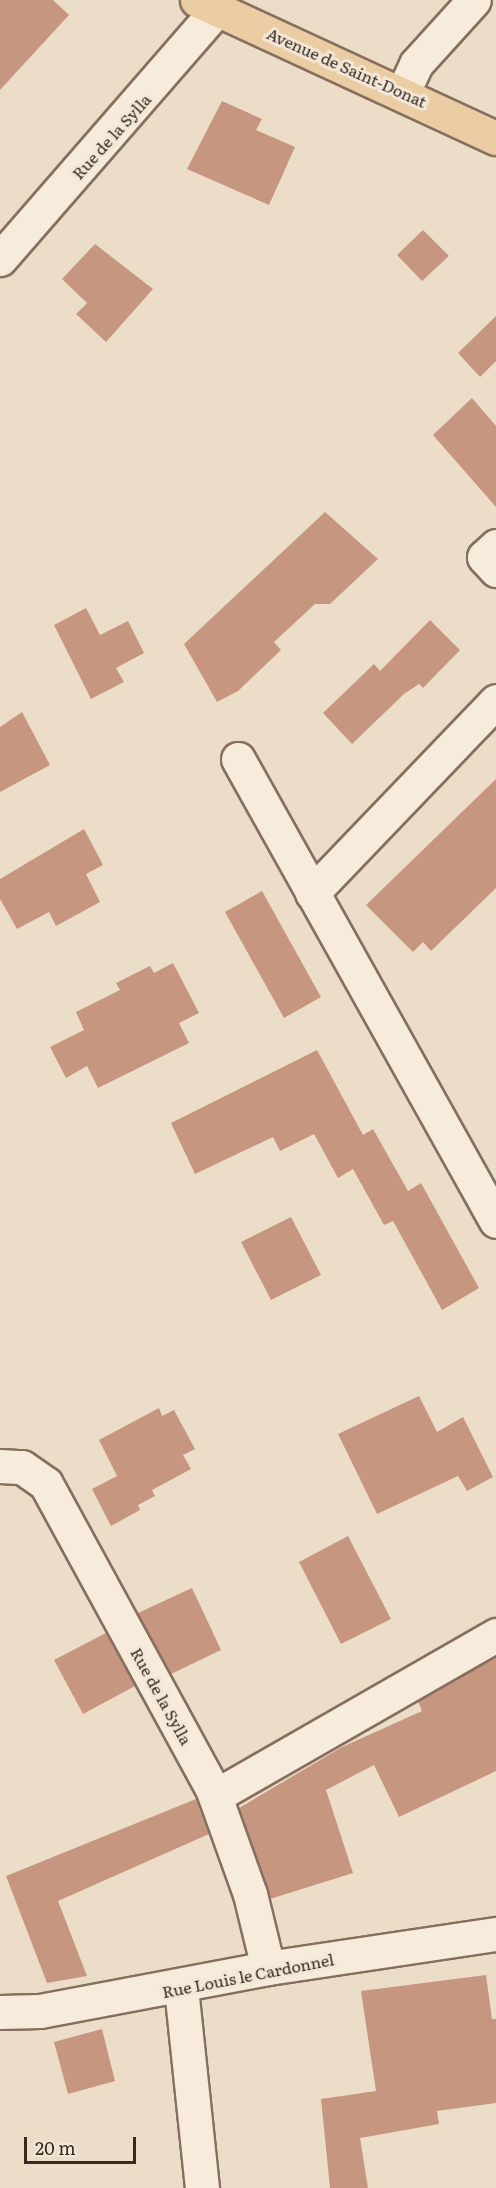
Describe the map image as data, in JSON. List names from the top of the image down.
{
  "streets": {
    "main road": ["Avenue de Saint-Donat"],
    "street": ["Rue de la Sylla", "Rue Louis le Cardonnel"]
  },
  "crossings": [
    ["Avenue de Saint-Donat", "Rue de la Sylla"],
    ["Rue de la Sylla", "Rue Louis le Cardonnel"]
  ],
  "scale_bar": "20 m"
}
